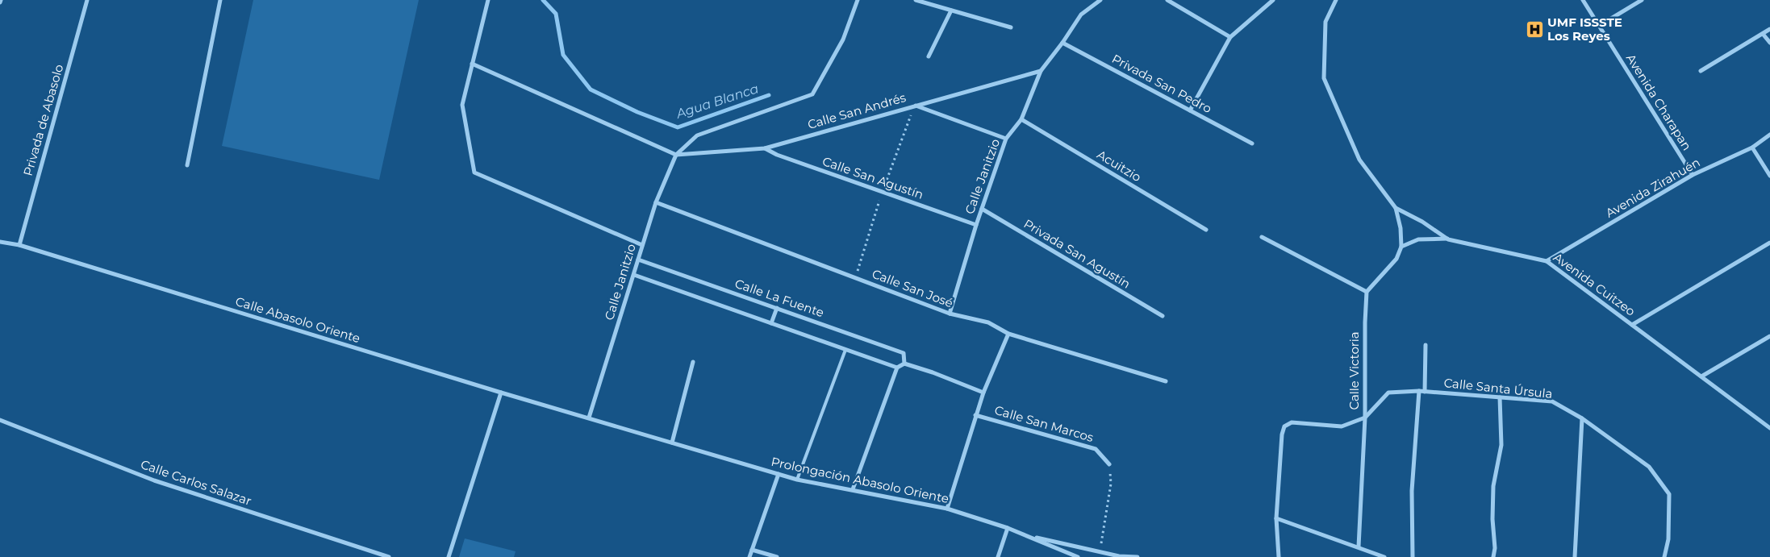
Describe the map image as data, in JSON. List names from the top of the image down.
{
  "streets": {
    "street": [
      "Privada San Pedro",
      "Avenida Charapan",
      "Calle San Andrés",
      "Privada de Abasolo",
      "Acuitzio",
      "Calle Janitzio",
      "Calle San Agustín",
      "Avenida Zirahuén",
      "Privada San Agustín",
      "Avenida Cuitzeo",
      "Calle San José",
      "Calle La Fuente",
      "Calle Abasolo Oriente",
      "Calle Victoria",
      "Calle Santa Úrsula",
      "Calle San Marcos",
      "Prolongación Abasolo Oriente",
      "Calle Carlos Salazar"
    ]
  },
  "crossings": [
    ["Privada San Pedro", "Calle Janitzio"],
    ["Avenida Charapan", "Avenida Zirahuén"],
    ["Calle San Andrés", "Calle Janitzio"],
    ["Calle San Andrés", "Calle San Agustín"],
    ["Privada de Abasolo", "Calle Abasolo Oriente"],
    ["Acuitzio", "Calle Janitzio"],
    ["Calle Janitzio", "Calle San Agustín"],
    ["Calle Janitzio", "Privada San Agustín"],
    ["Calle Janitzio", "Calle San José"],
    ["Calle Janitzio", "Calle La Fuente"],
    ["Calle Janitzio", "Calle Abasolo Oriente"],
    ["Calle Janitzio", "Prolongación Abasolo Oriente"],
    ["Avenida Zirahuén", "Avenida Cuitzeo"],
    ["Calle Abasolo Oriente", "Prolongación Abasolo Oriente"],
    ["Calle Victoria", "Calle Santa Úrsula"]
  ],
  "water": ["Agua Blanca"],
  "places": {
    "hospital": ["UMF ISSSTE Los Reyes"]
  }
}
